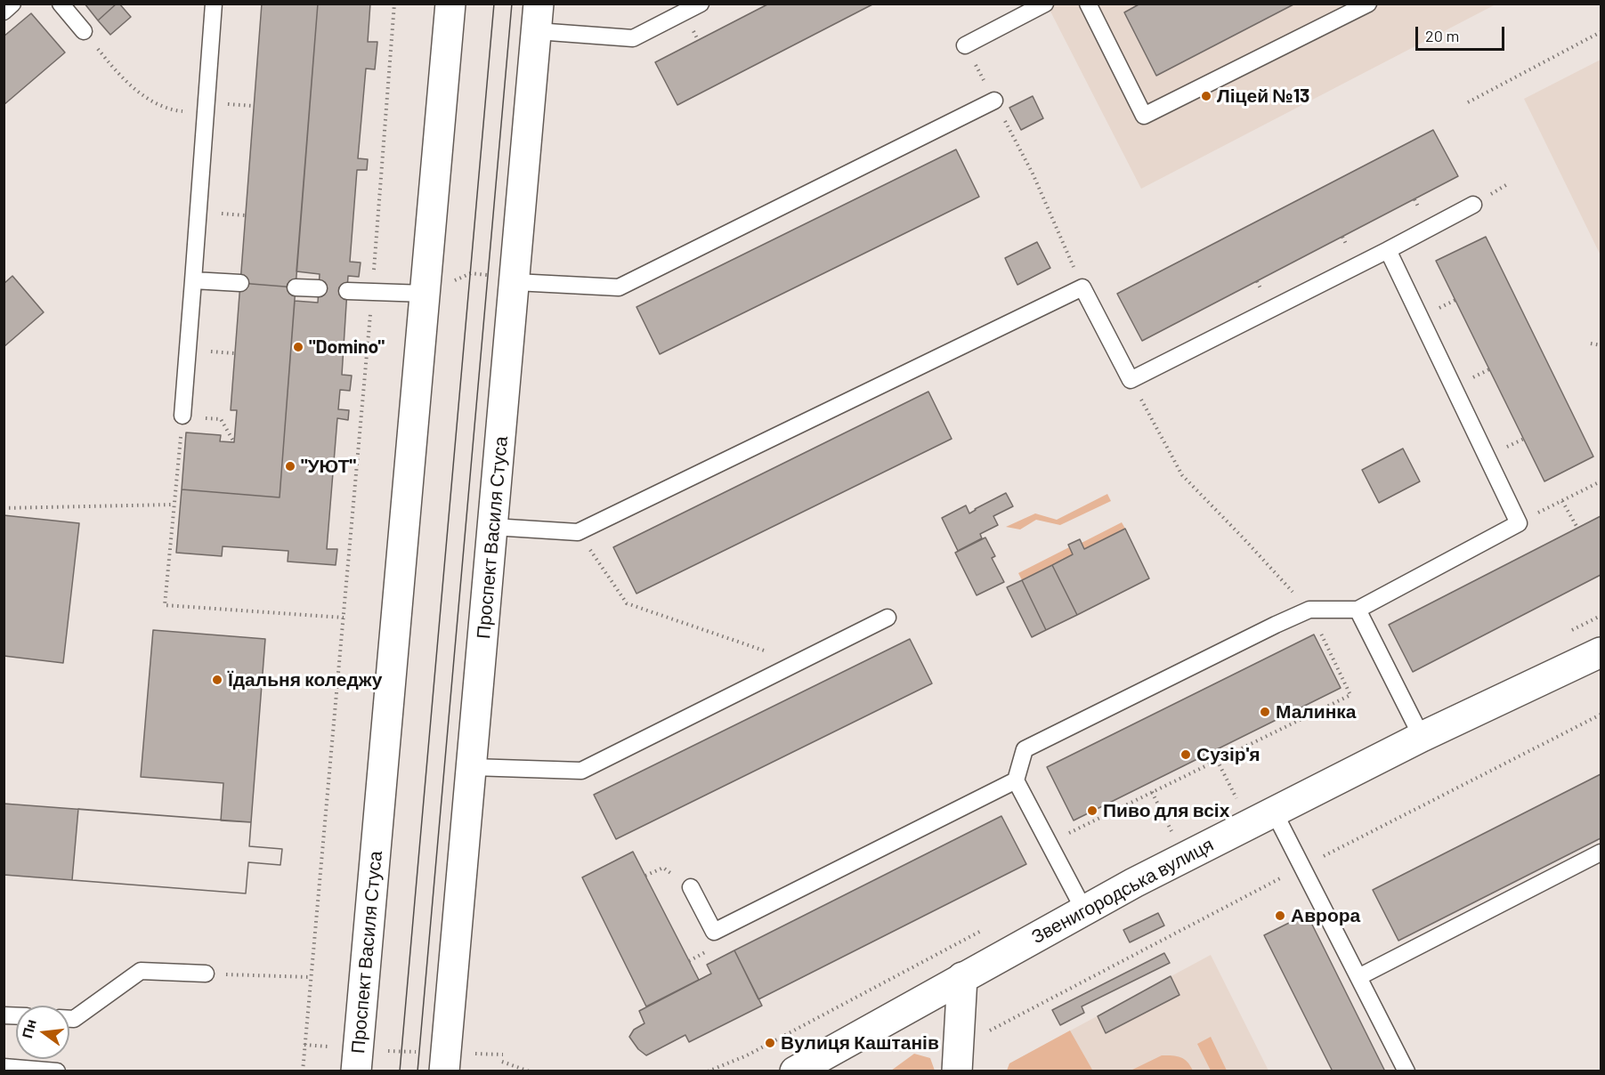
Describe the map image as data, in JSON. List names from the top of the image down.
{
  "streets": {
    "street": ["Проспект Василя Стуса", "Звенигородська вулиця"]
  },
  "places": [
    "Ліцей №13",
    "\"Domino\"",
    "\"УЮТ\"",
    "Їдальня коледжу",
    "Малинка",
    "Сузір'я",
    "Пиво для всіх",
    "Аврора",
    "Вулиця Каштанів"
  ],
  "scale_bar": "20 m",
  "north": "left"
}
